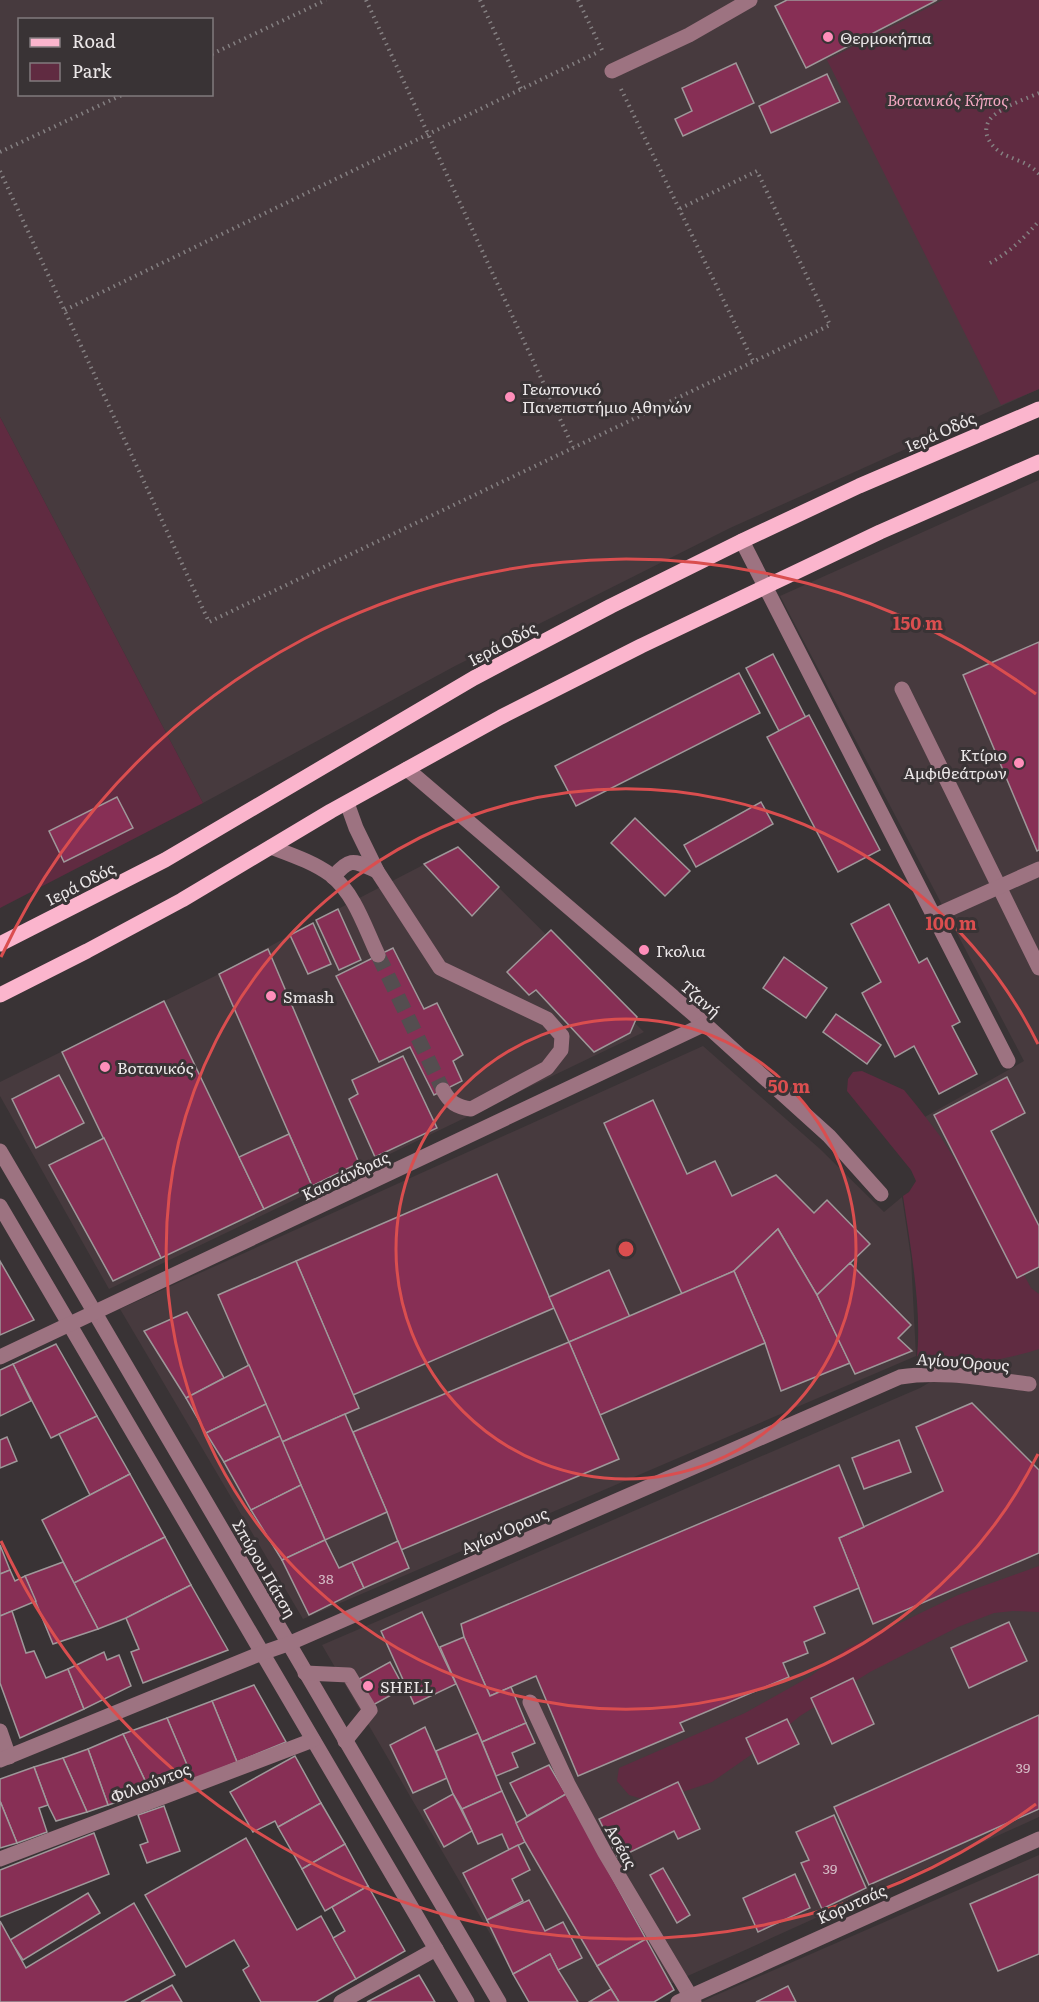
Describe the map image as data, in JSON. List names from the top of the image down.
{
  "streets": {
    "main road": ["Ιερά Οδός"],
    "street": [
      "Τζανή",
      "Κασσάνδρας",
      "Αγίου Όρους",
      "Σπύρου Πάτση",
      "Φιλιούντος",
      "Ασέας",
      "Κορυτσάς"
    ]
  },
  "crossings": [
    ["Τζανή", "Κασσάνδρας"],
    ["Κασσάνδρας", "Σπύρου Πάτση"],
    ["Αγίου Όρους", "Σπύρου Πάτση"],
    ["Ασέας", "Κορυτσάς"]
  ],
  "parks": ["Βοτανικός Κήπος"],
  "places": [
    "Θερμοκήπια",
    "Γεωπονικό Πανεπιστήμιο Αθηνών",
    "Κτίριο Αμφιθεάτρων",
    "Γκολια",
    "Smash",
    "Βοτανικός",
    "SHELL"
  ],
  "house_numbers": ["38", "39", "39"],
  "legend": ["Road", "Park"],
  "rings": ["150 m", "100 m", "50 m"]
}
